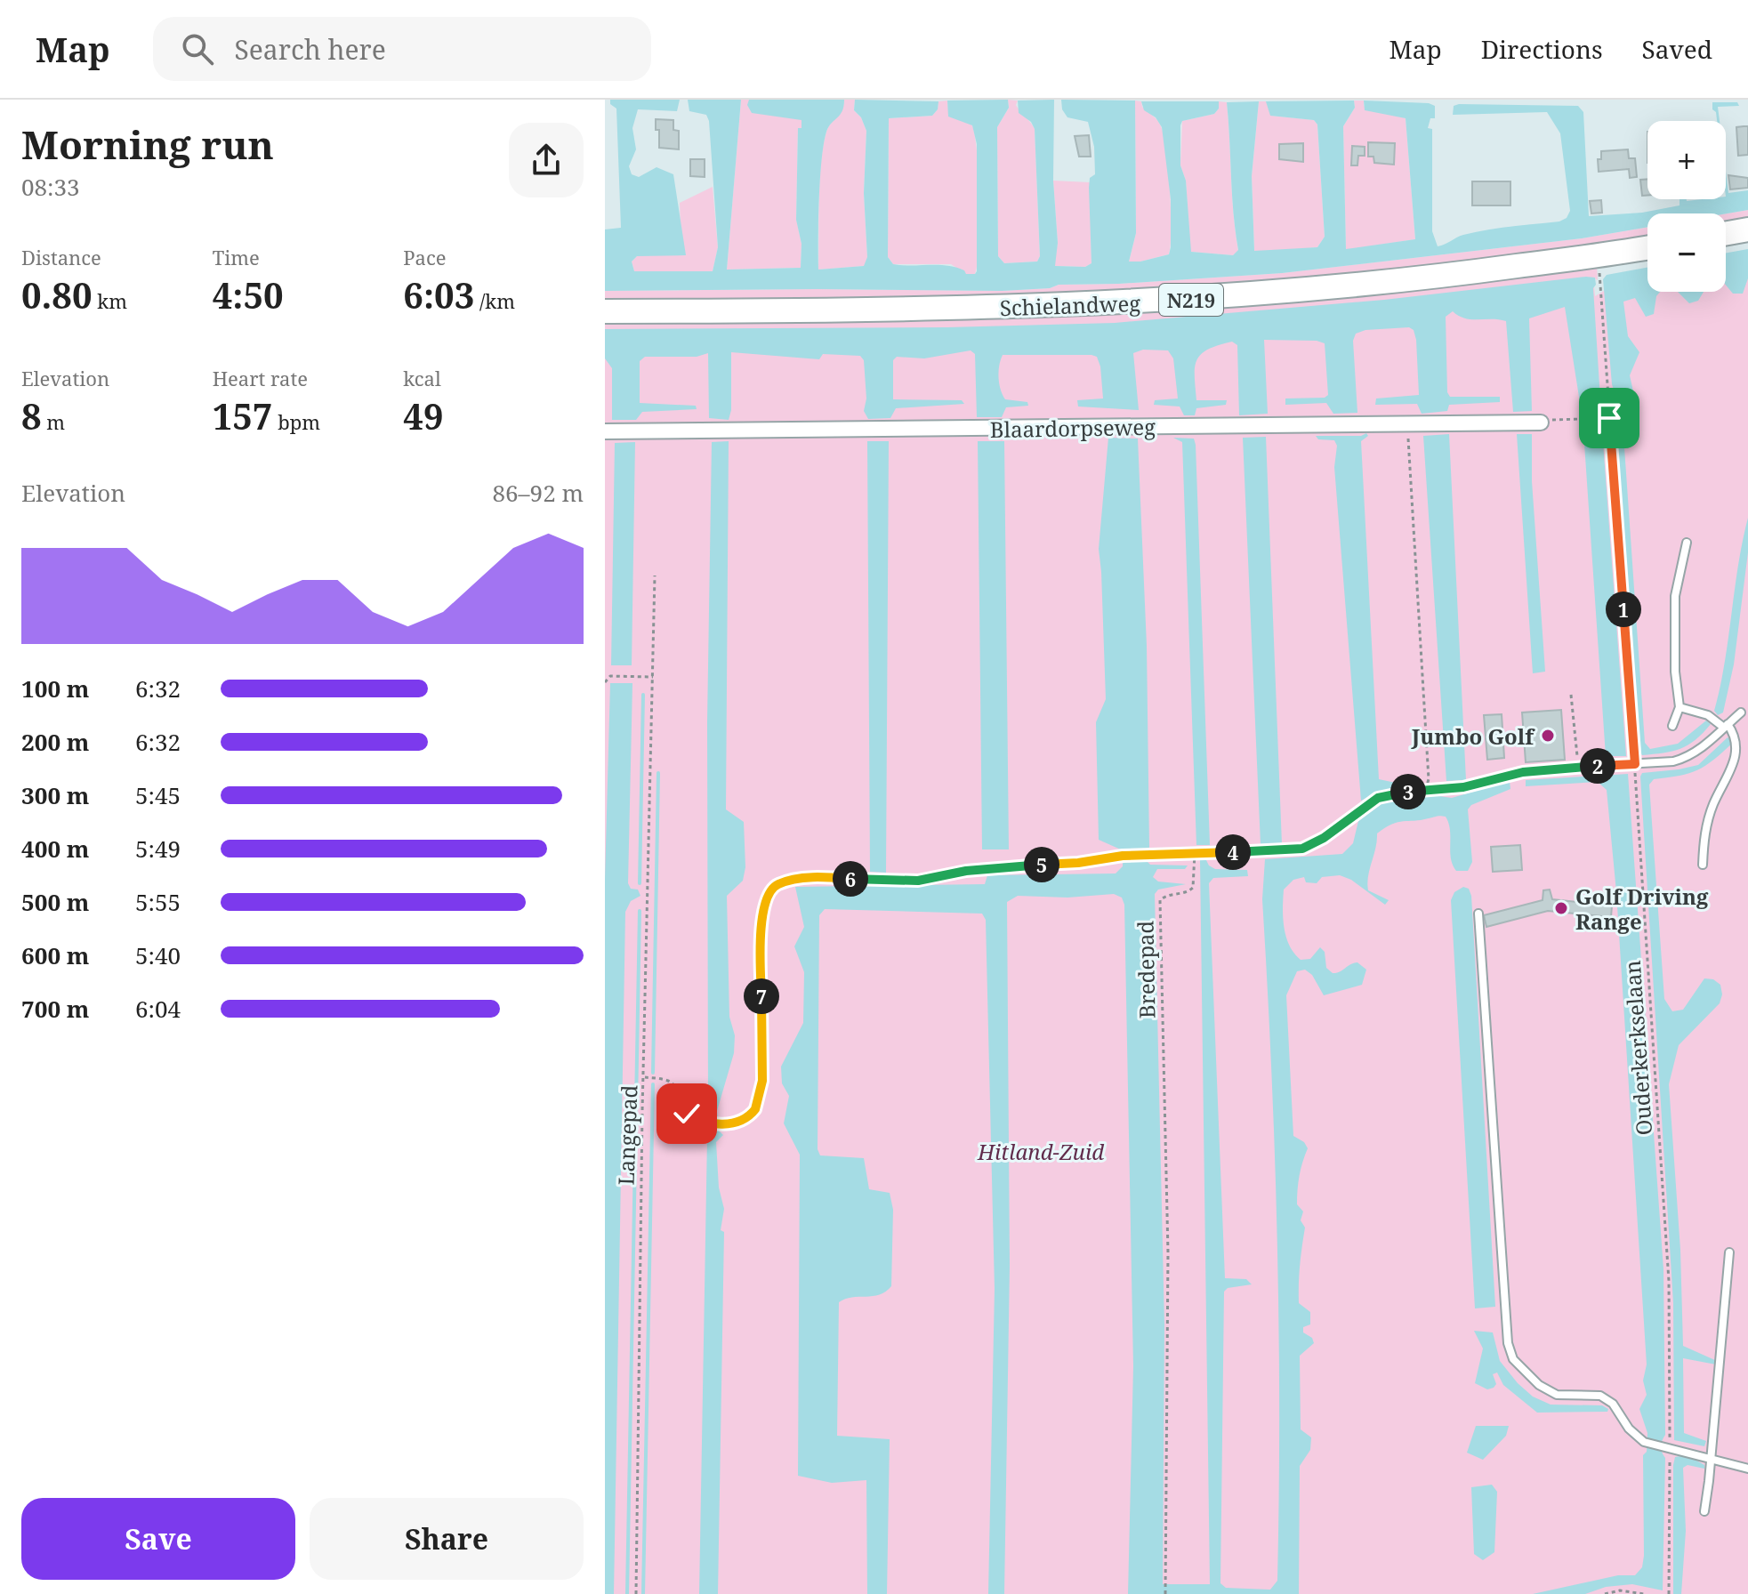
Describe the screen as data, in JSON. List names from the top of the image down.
{
  "streets": {
    "main road": ["N219", "Schielandweg"],
    "street": ["Blaardorpseweg"],
    "path": ["Bredepad", "Ouderkerkselaan", "Langepad"]
  },
  "parks": ["Hitland-Zuid"],
  "places": ["Jumbo Golf", "Golf Driving Range"],
  "page": {
    "header": "Map",
    "search": "Search here",
    "nav": ["Map", "Directions", "Saved"],
    "heading": ["Morning run", "08:33"],
    "map_buttons": ["+", "−"],
    "stats": [
      ["Distance", "0.80 km"],
      ["Time", "4:50"],
      ["Pace", "6:03 /km"],
      ["Elevation", "8 m"],
      ["Heart rate", "157 bpm"],
      ["kcal", "49"]
    ],
    "chart": ["Elevation", "86–92 m"],
    "pins": [
      "1",
      "2",
      "3",
      "4",
      "5",
      "6",
      "7"
    ],
    "list": [
      {
        "name": "100 m",
        "note": "6:32"
      },
      {
        "name": "200 m",
        "note": "6:32"
      },
      {
        "name": "300 m",
        "note": "5:45"
      },
      {
        "name": "400 m",
        "note": "5:49"
      },
      {
        "name": "500 m",
        "note": "5:55"
      },
      {
        "name": "600 m",
        "note": "5:40"
      },
      {
        "name": "700 m",
        "note": "6:04"
      }
    ],
    "buttons": ["Save", "Share"]
  }
}
